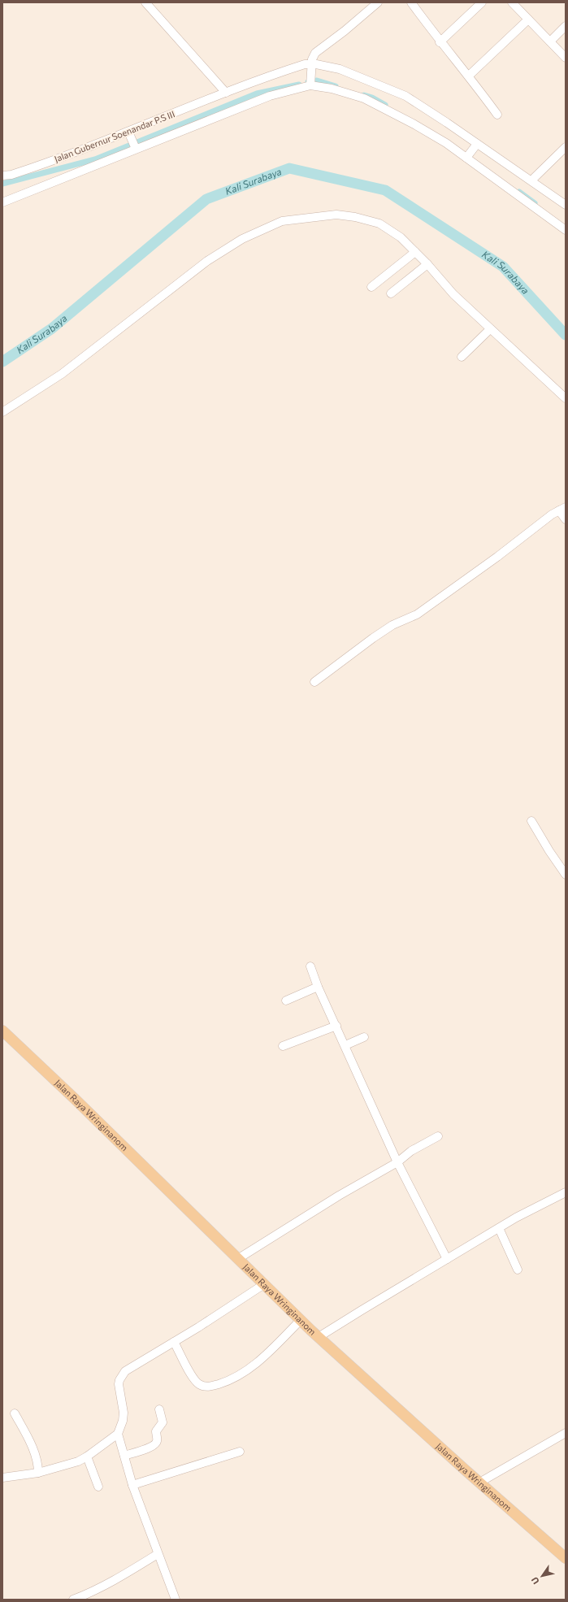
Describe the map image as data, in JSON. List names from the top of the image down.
{
  "streets": {
    "main road": ["Jalan Raya Wringinanom"],
    "street": ["Jalan Gubernur Soenandar P.S III"]
  },
  "water": ["Kali Surabaya"],
  "north": "bottom left"
}
